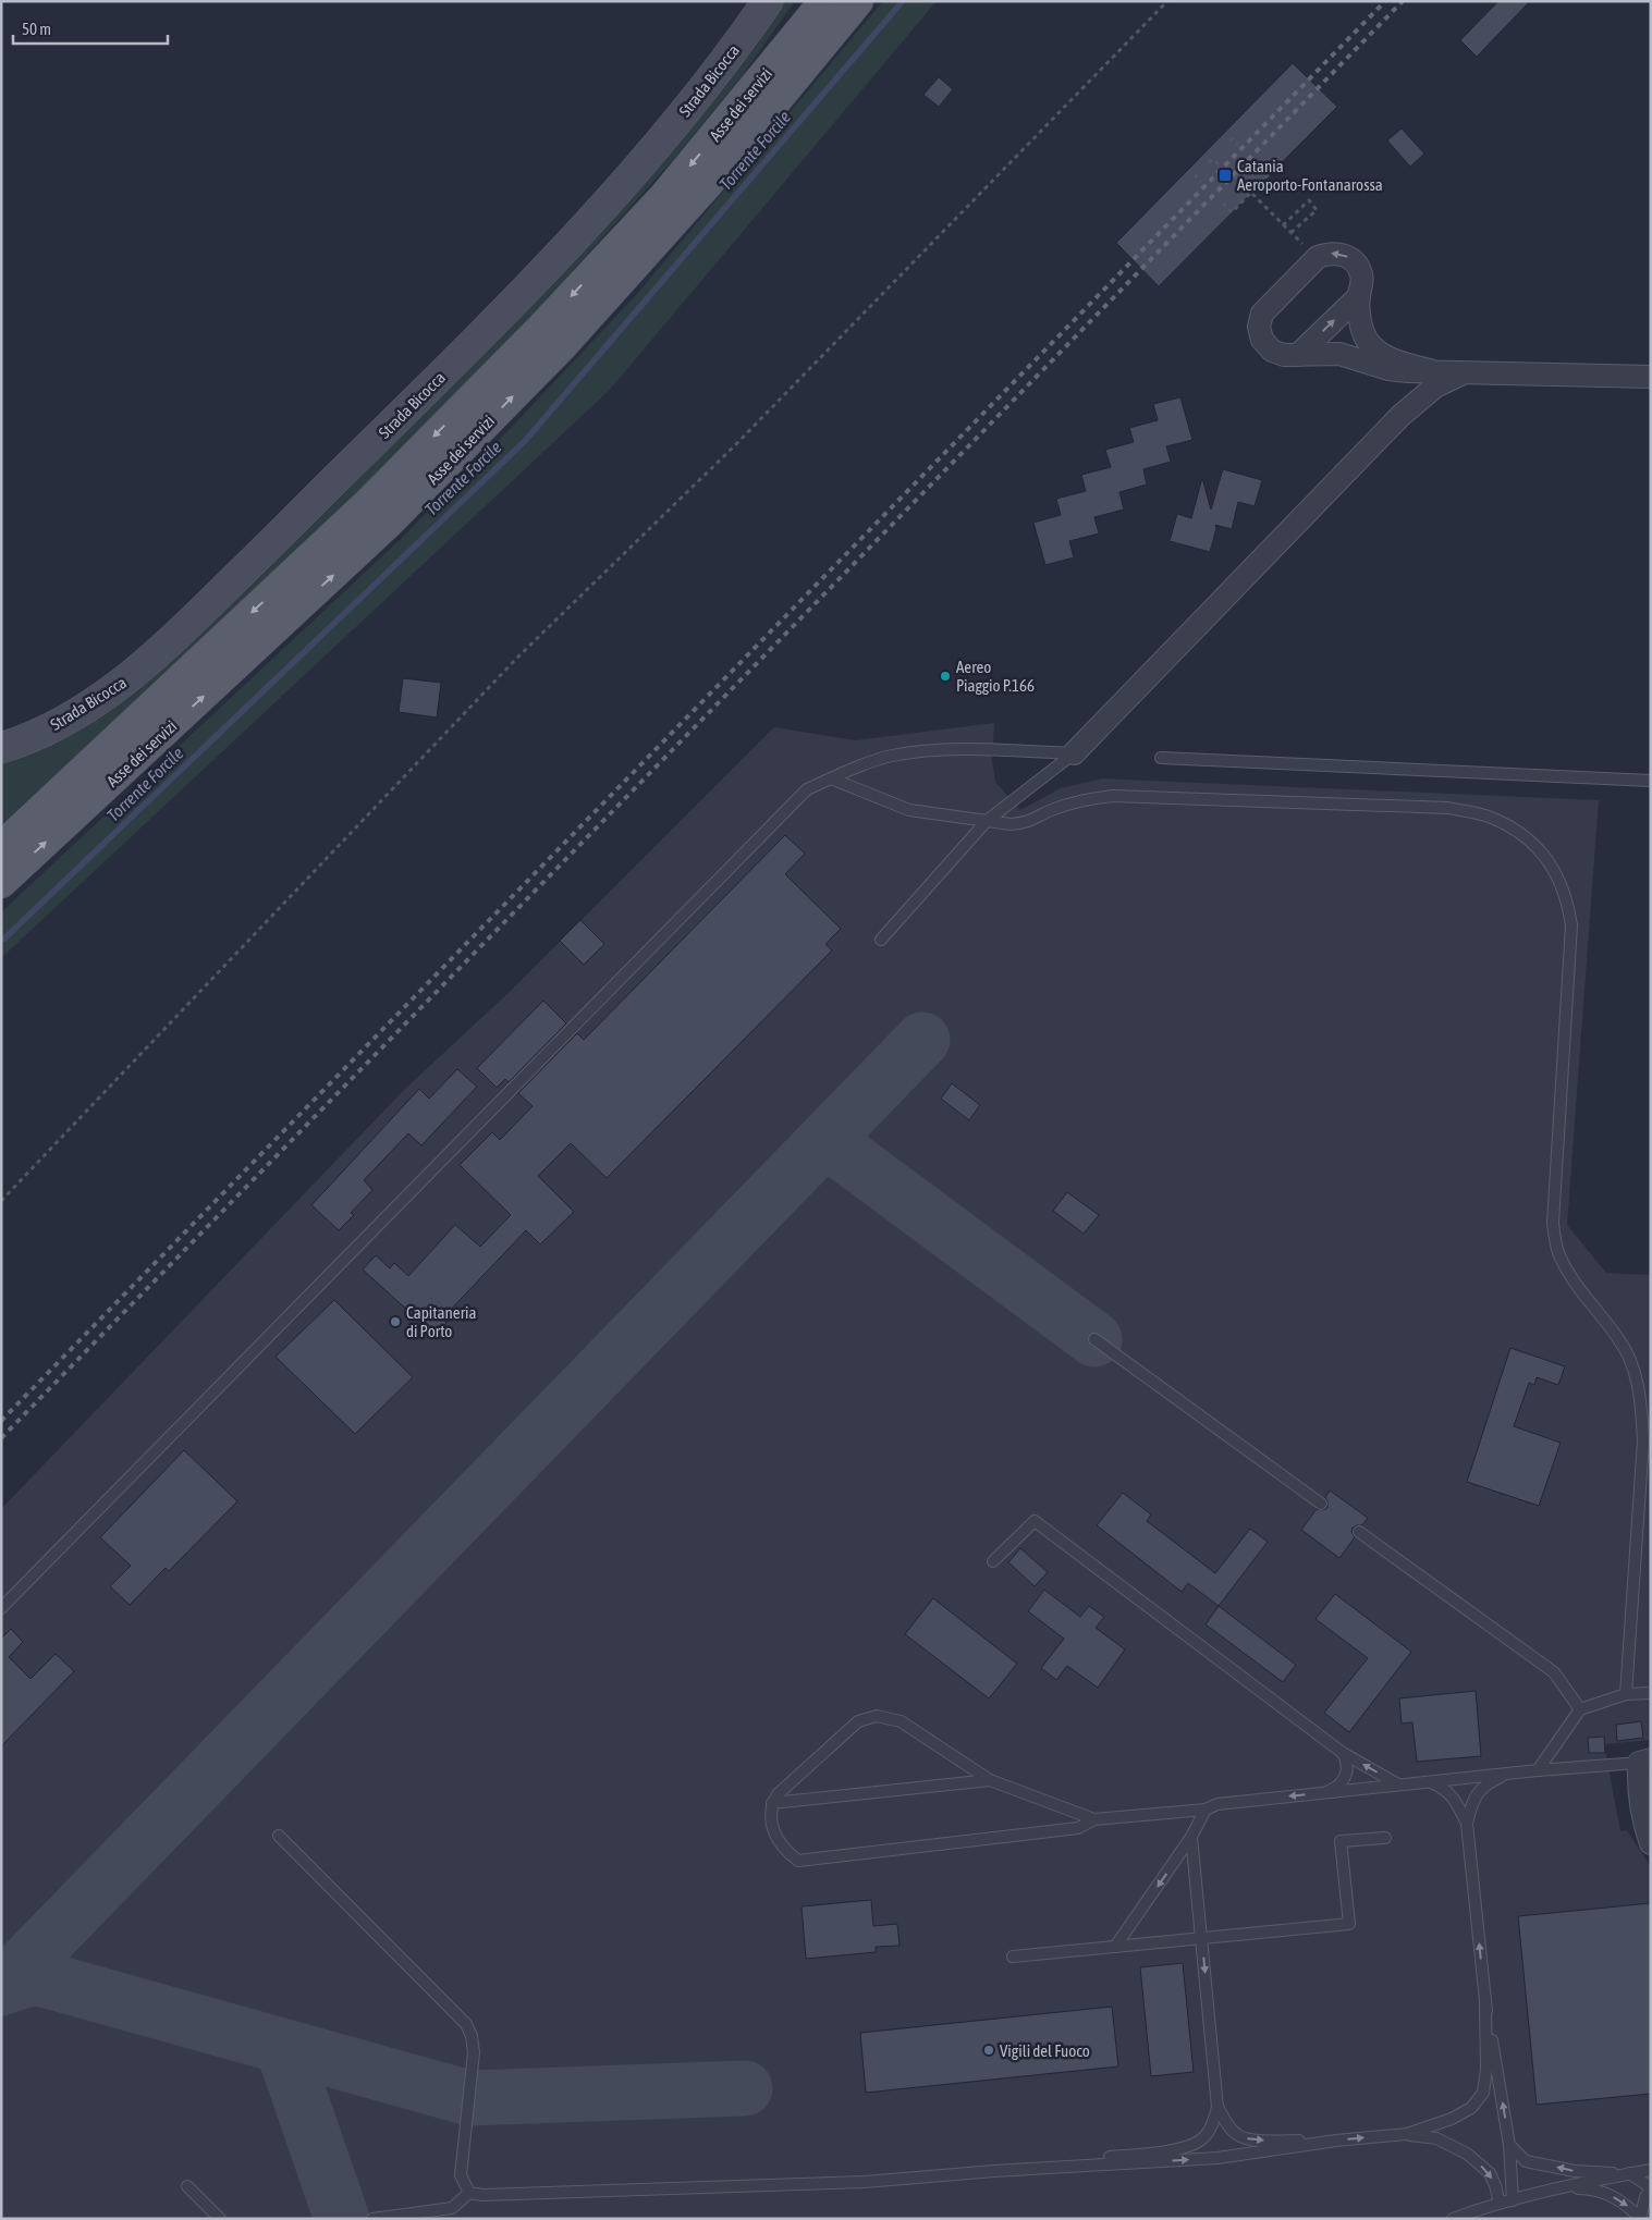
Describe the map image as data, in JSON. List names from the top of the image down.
{
  "streets": {
    "main road": ["Strada Bicocca", "Asse dei servizi"]
  },
  "water": ["Torrente Forcile"],
  "places": {
    "transit": ["Catania Aeroporto-Fontanarossa"],
    "other": ["Aereo Piaggio P.166", "Capitaneria di Porto", "Vigili del Fuoco"]
  },
  "scale_bar": "50 m"
}
